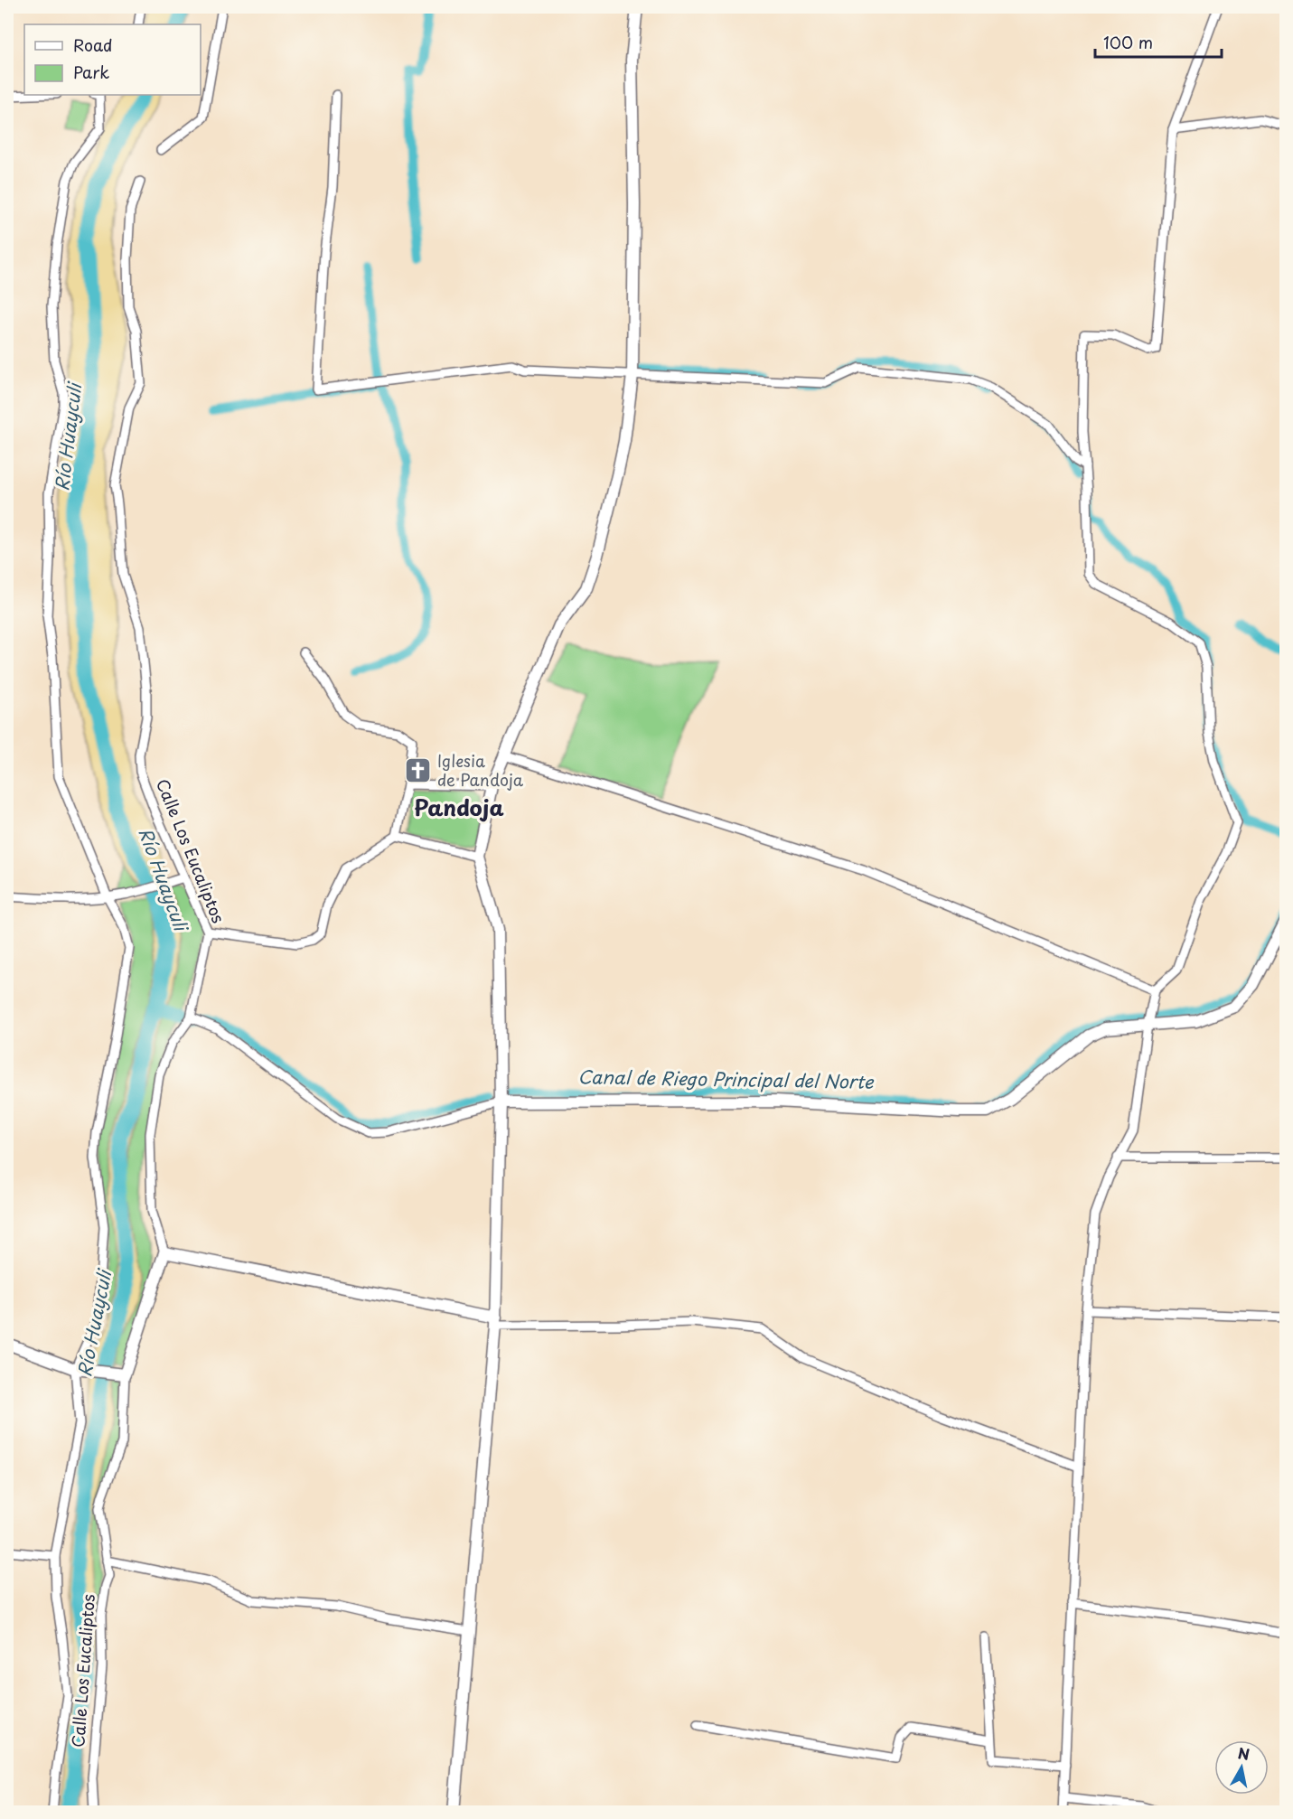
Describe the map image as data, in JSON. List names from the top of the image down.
{
  "streets": {
    "street": ["Calle Los Eucaliptos"]
  },
  "districts": ["Pandoja"],
  "water": ["Río Huayculi", "Canal de Riego Principal del Norte"],
  "places": {
    "church": ["Iglesia de Pandoja"]
  },
  "legend": ["Road", "Park"],
  "scale_bar": "100 m",
  "north": "top"
}
